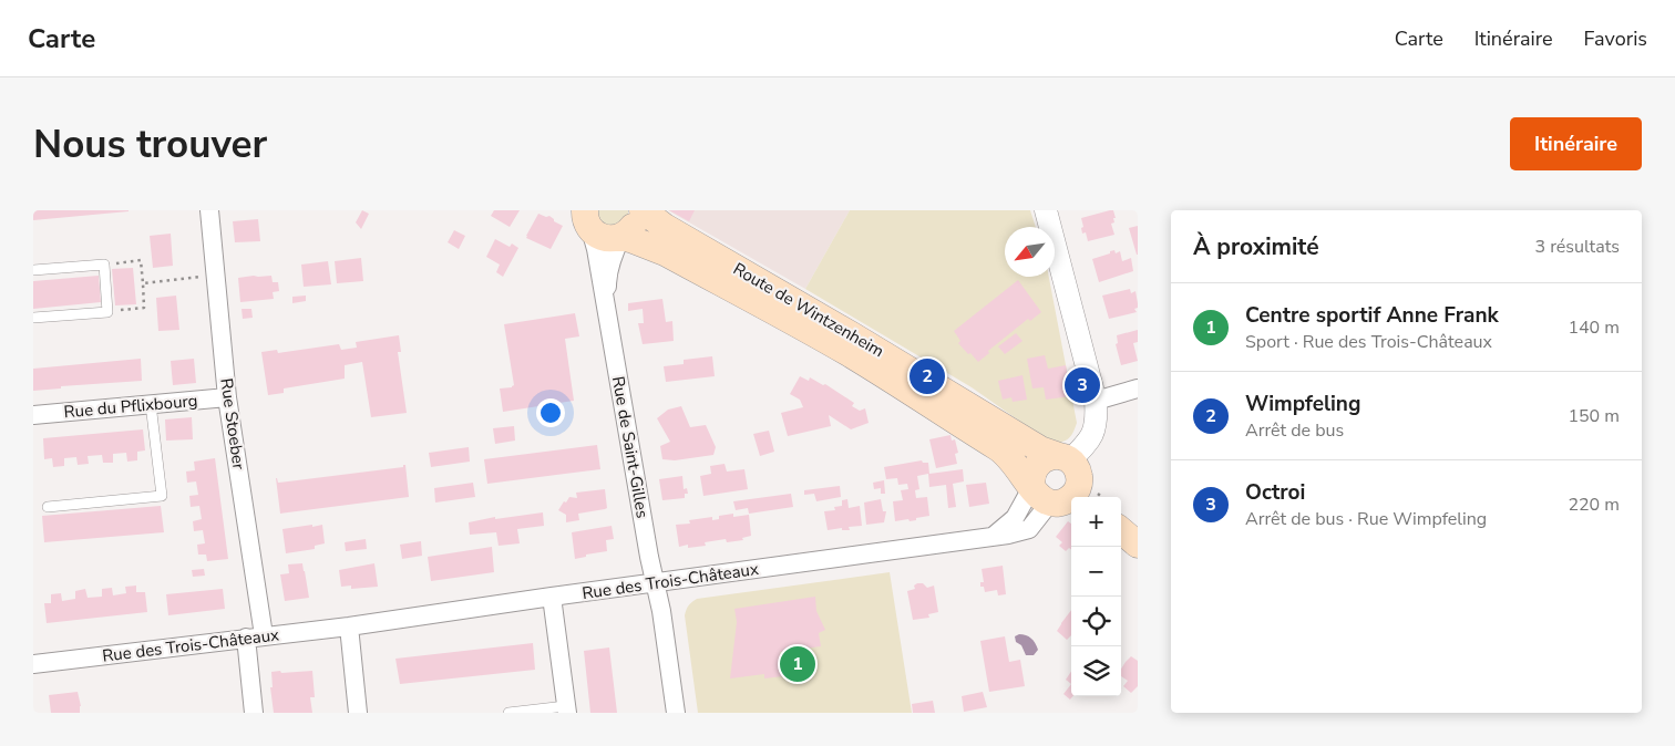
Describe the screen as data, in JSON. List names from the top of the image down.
{
  "streets": {
    "main road": ["Route de Wintzenheim"],
    "street": [
      "Rue du Pflixbourg",
      "Rue Stoeber",
      "Rue de Saint-Gilles",
      "Rue des Trois-Châteaux"
    ]
  },
  "crossings": [
    ["Route de Wintzenheim", "Rue de Saint-Gilles"],
    ["Route de Wintzenheim", "Rue des Trois-Châteaux"],
    ["Rue du Pflixbourg", "Rue Stoeber"],
    ["Rue Stoeber", "Rue des Trois-Châteaux"],
    ["Rue de Saint-Gilles", "Rue des Trois-Châteaux"]
  ],
  "north": "bottom left",
  "page": {
    "header": "Carte",
    "nav": ["Carte", "Itinéraire", "Favoris"],
    "buttons": "Itinéraire",
    "title": "Nous trouver",
    "heading": ["À proximité", "3 résultats"],
    "list": [
      {
        "mark": "1",
        "name": "Centre sportif Anne Frank",
        "note": "Sport · Rue des Trois-Châteaux",
        "value": "140 m"
      },
      {
        "mark": "2",
        "name": "Wimpfeling",
        "note": "Arrêt de bus",
        "value": "150 m"
      },
      {
        "mark": "3",
        "name": "Octroi",
        "note": "Arrêt de bus · Rue Wimpfeling",
        "value": "220 m"
      }
    ],
    "pins": ["2", "3", "1"],
    "map_buttons": ["+", "−"]
  }
}
